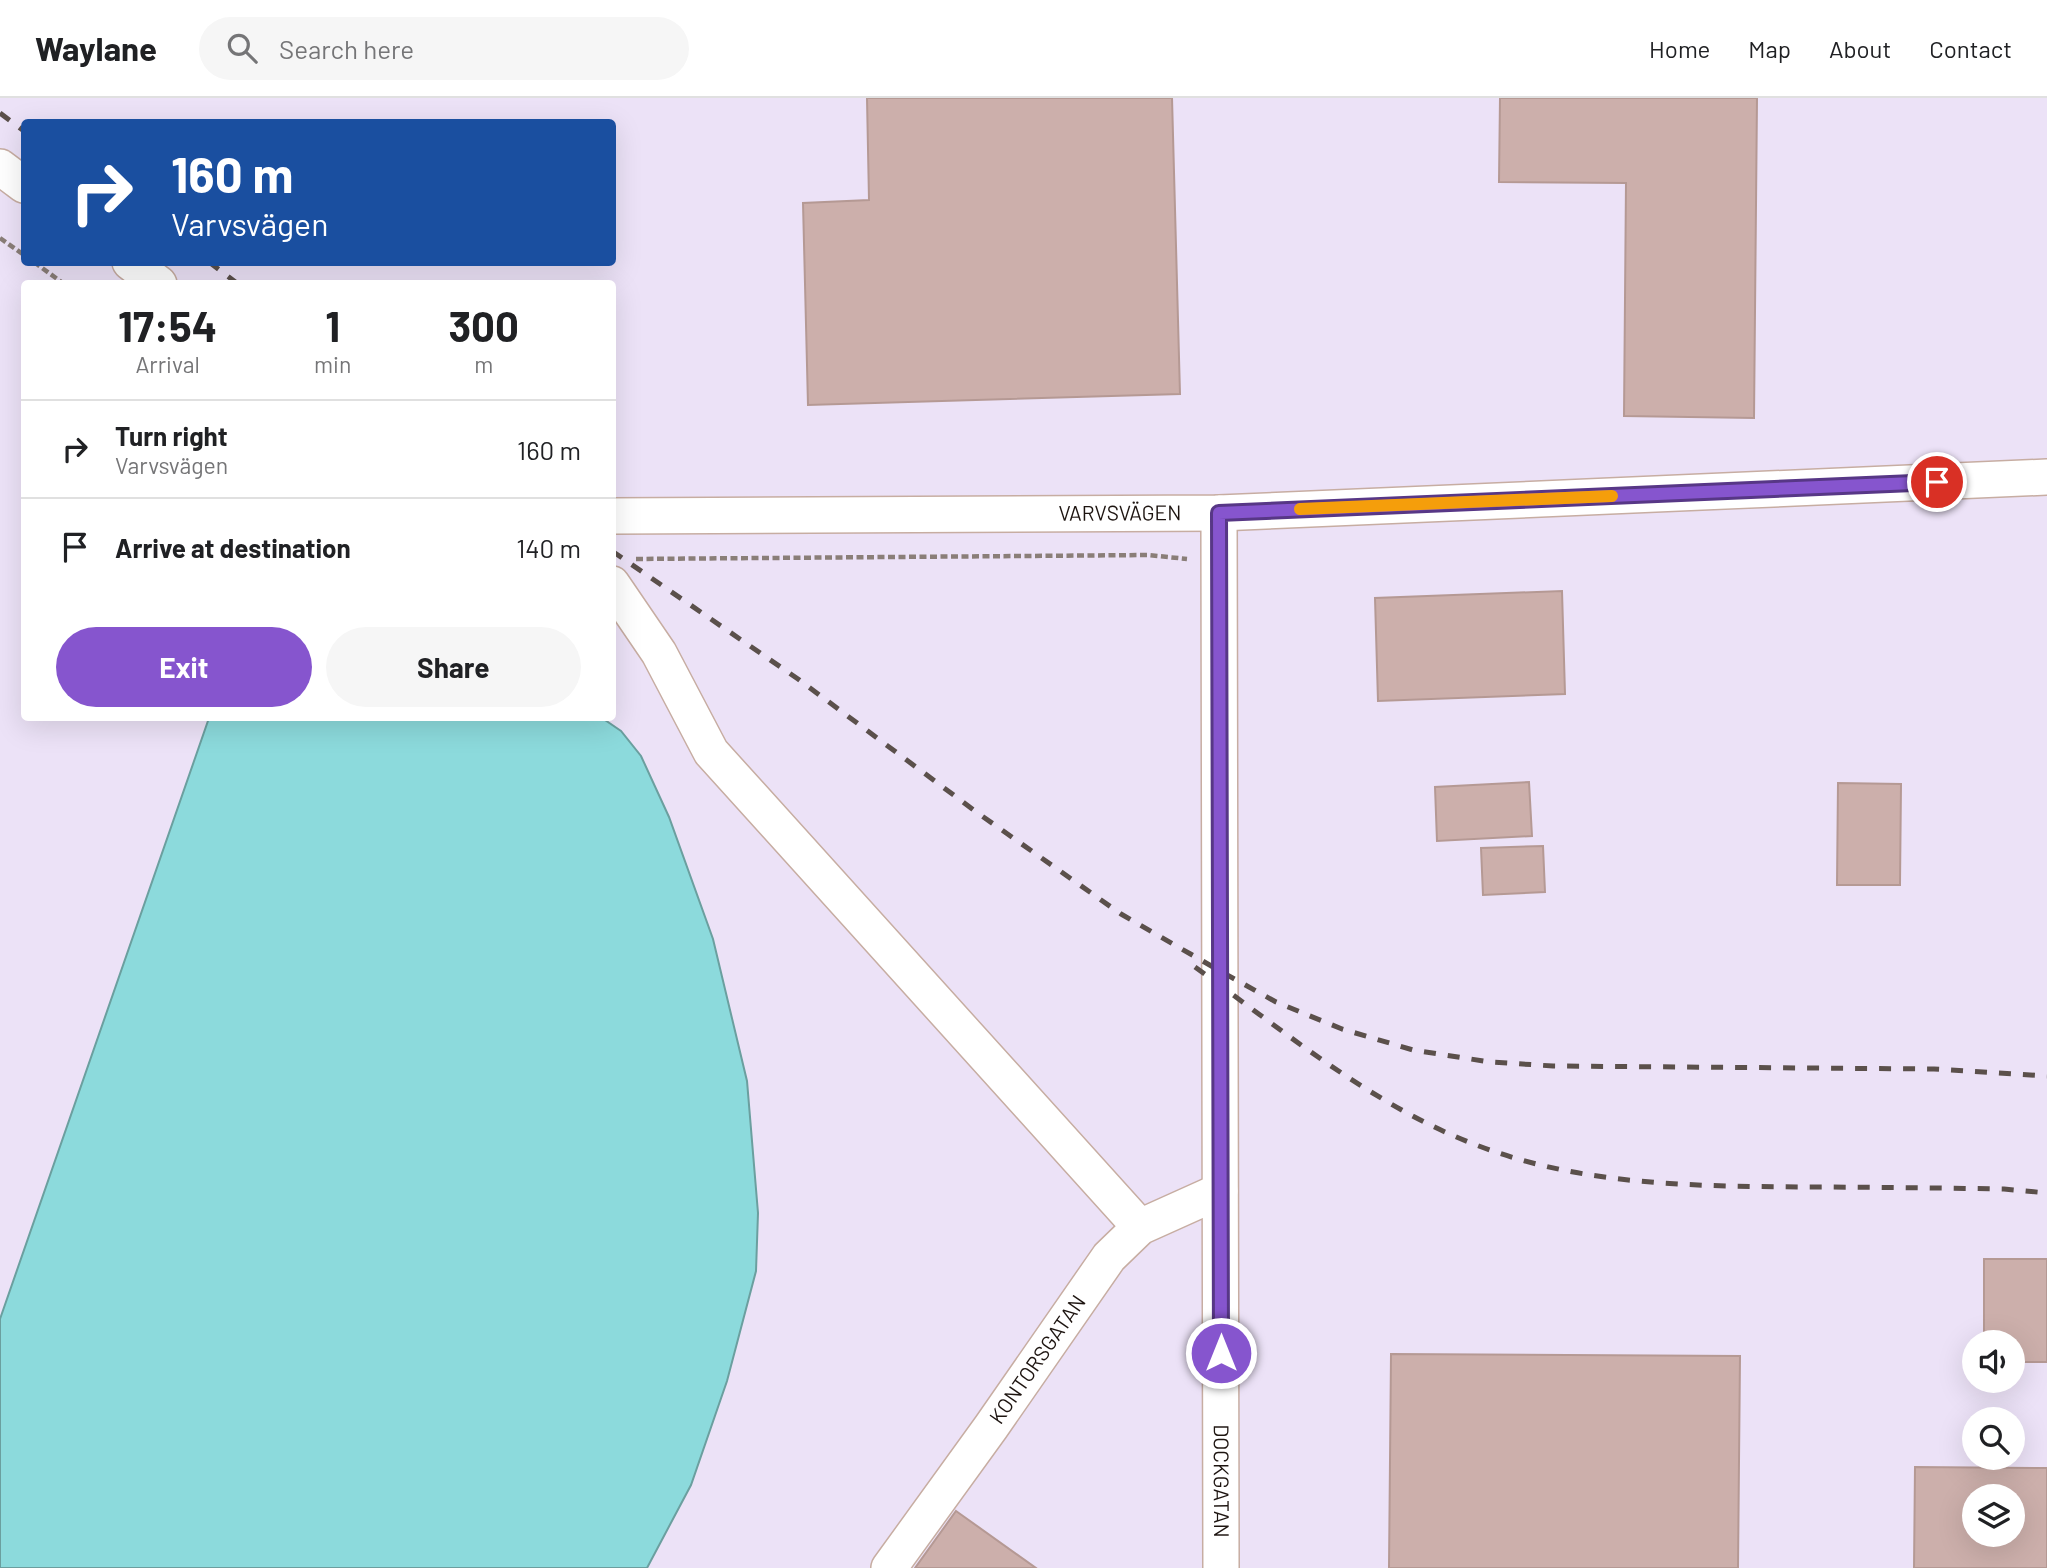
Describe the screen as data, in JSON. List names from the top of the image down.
{
  "streets": {
    "street": ["VARVSVÄGEN", "KONTORSGATAN", "DOCKGATAN"]
  },
  "crossings": [
    ["VARVSVÄGEN", "DOCKGATAN"],
    ["KONTORSGATAN", "DOCKGATAN"]
  ],
  "page": {
    "header": "Waylane",
    "search": "Search here",
    "nav": [
      "Home",
      "Map",
      "About",
      "Contact"
    ],
    "turn": ["160 m", "Varvsvägen"],
    "eta": [
      "17:54",
      "Arrival",
      "1",
      "min",
      "300",
      "m"
    ],
    "list": [
      {
        "name": "Turn right",
        "note": "Varvsvägen",
        "value": "160 m"
      },
      {
        "name": "Arrive at destination",
        "value": "140 m"
      }
    ],
    "buttons": ["Exit", "Share"]
  }
}
